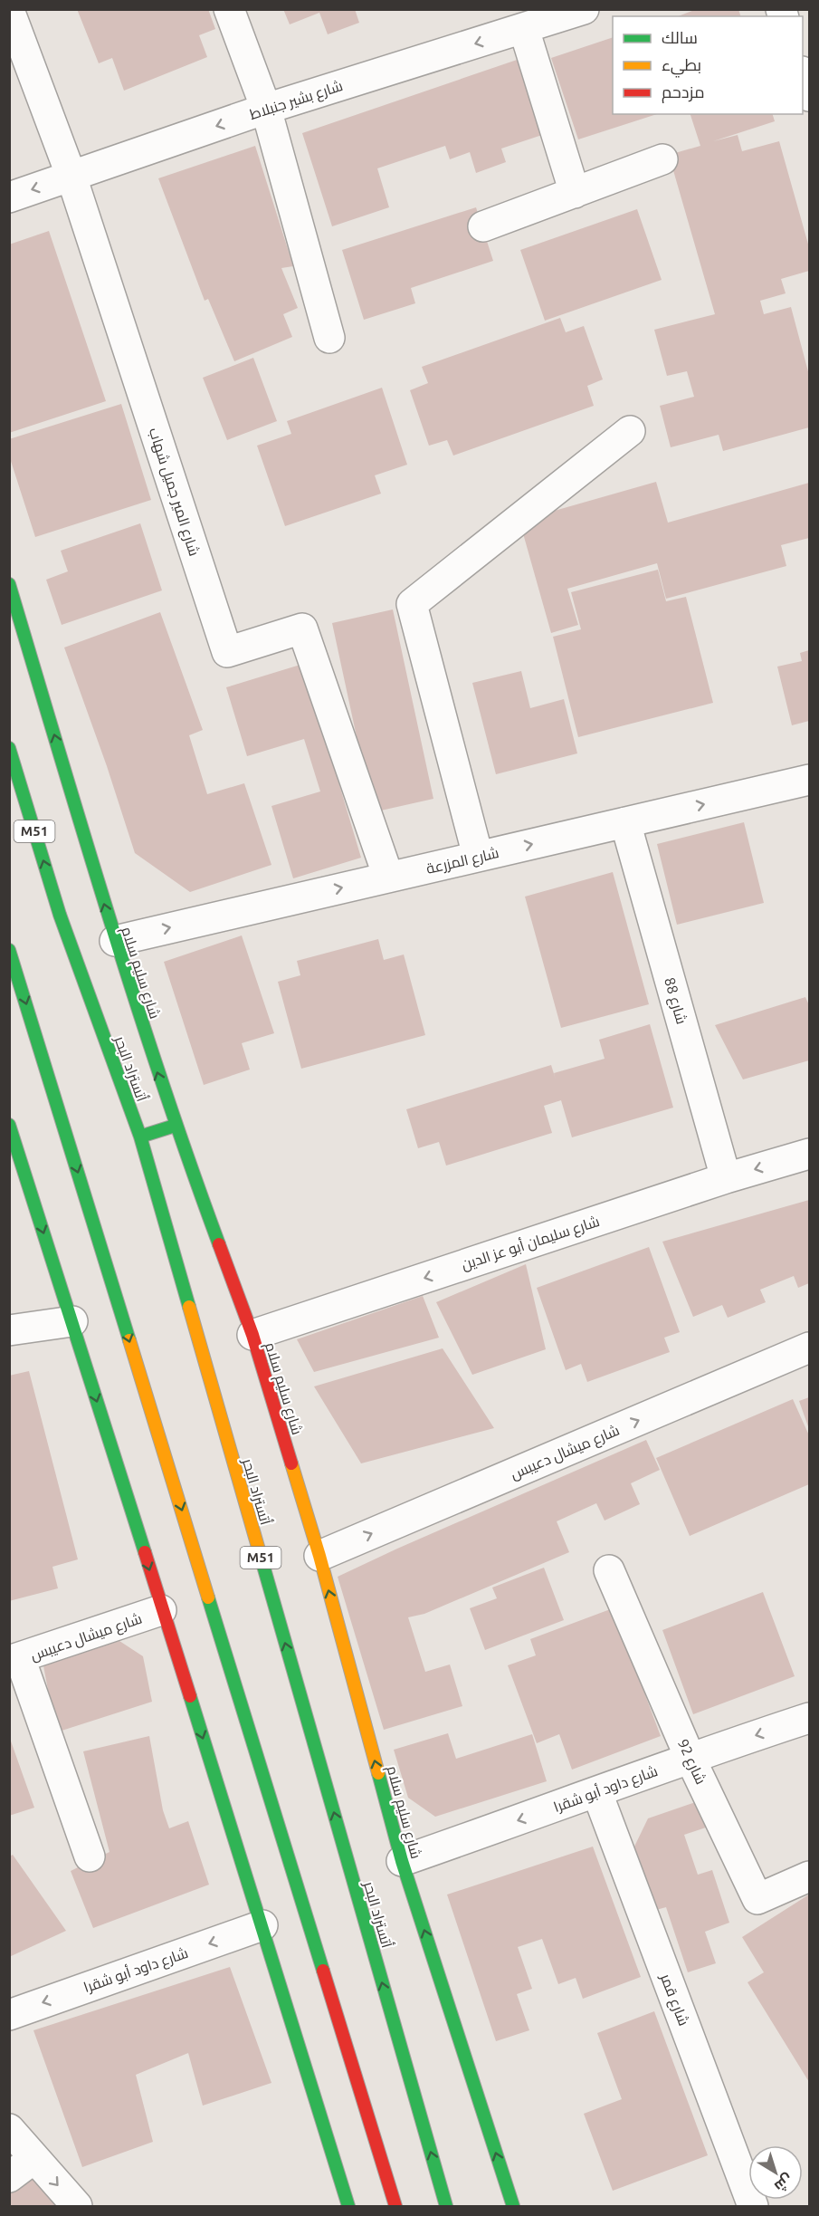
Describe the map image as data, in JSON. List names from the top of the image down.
{
  "streets": {
    "main road": ["M51", "شارع سليم سلام", "أتستراد البحر"],
    "street": [
      "شارع بشير جنبلاط",
      "شارع المير جميل شهاب",
      "شارع المزرعة",
      "شارع 88",
      "شارع سليمان أبو عز الدين",
      "شارع ميشال دعيبس",
      "شارع 92",
      "شارع داود أبو شقرا",
      "شارع قمر"
    ]
  },
  "crossings": [
    ["شارع بشير جنبلاط", "شارع المير جميل شهاب"],
    ["شارع المير جميل شهاب", "شارع المزرعة"],
    ["شارع المزرعة", "شارع سليم سلام"],
    ["شارع المزرعة", "شارع 88"],
    ["شارع سليم سلام", "شارع سليمان أبو عز الدين"],
    ["شارع سليم سلام", "شارع ميشال دعيبس"],
    ["شارع سليم سلام", "شارع داود أبو شقرا"],
    ["شارع 88", "شارع سليمان أبو عز الدين"],
    ["شارع 92", "شارع داود أبو شقرا"],
    ["شارع داود أبو شقرا", "شارع قمر"]
  ],
  "one_way": [
    "شارع بشير جنبلاط",
    "شارع المزرعة",
    "شارع سليمان أبو عز الدين",
    "شارع ميشال دعيبس",
    "شارع داود أبو شقرا"
  ],
  "legend": ["سالك", "بطيء", "مزدحم"],
  "north": "bottom right"
}
